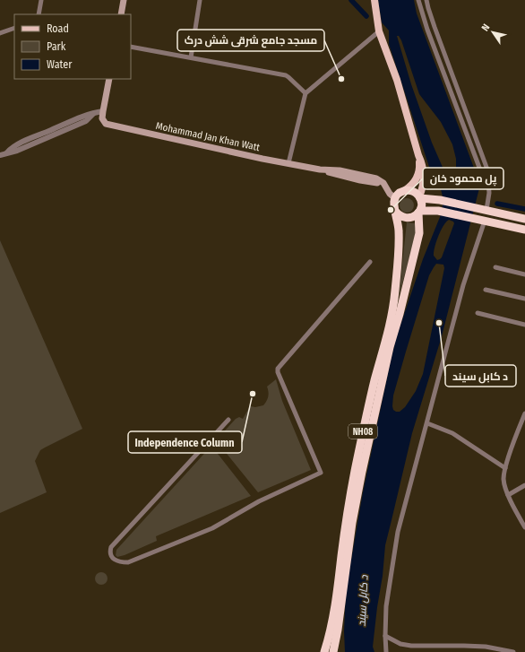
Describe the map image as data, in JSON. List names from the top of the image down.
{
  "streets": {
    "highway": ["NH08"],
    "main road": ["Mohammad Jan Khan Watt"]
  },
  "crossings": [
    ["Mohammad Jan Khan Watt", "NH08"]
  ],
  "water": ["د کابل سيند"],
  "places": [
    "مسجد جامع شرقی شش درک",
    "پل محمود خان",
    "د کابل سيند",
    "Independence Column"
  ],
  "legend": ["Road", "Park", "Water"],
  "north": "top left"
}
